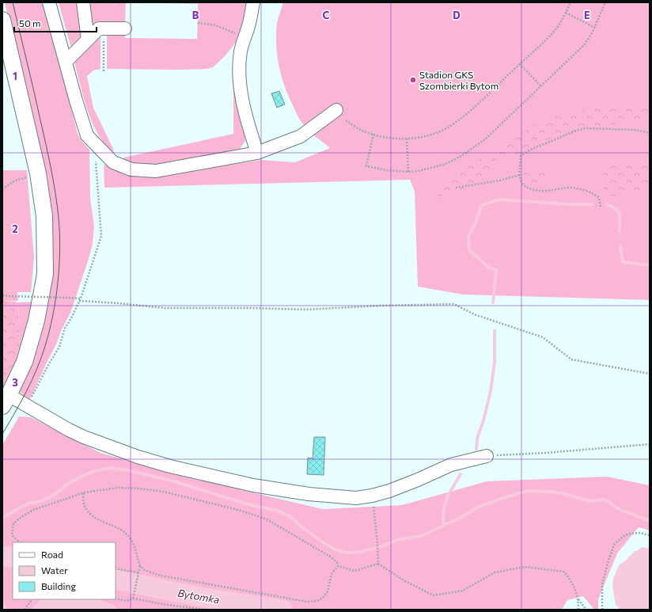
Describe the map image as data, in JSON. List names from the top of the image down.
{
  "water": ["Bytomka"],
  "places": ["Stadion GKS Szombierki Bytom"],
  "legend": ["Road", "Water", "Building"],
  "scale_bar": "50 m",
  "grid": {
    "columns": [
      "B",
      "C",
      "D",
      "E"
    ],
    "rows": ["1", "2", "3"]
  }
}
